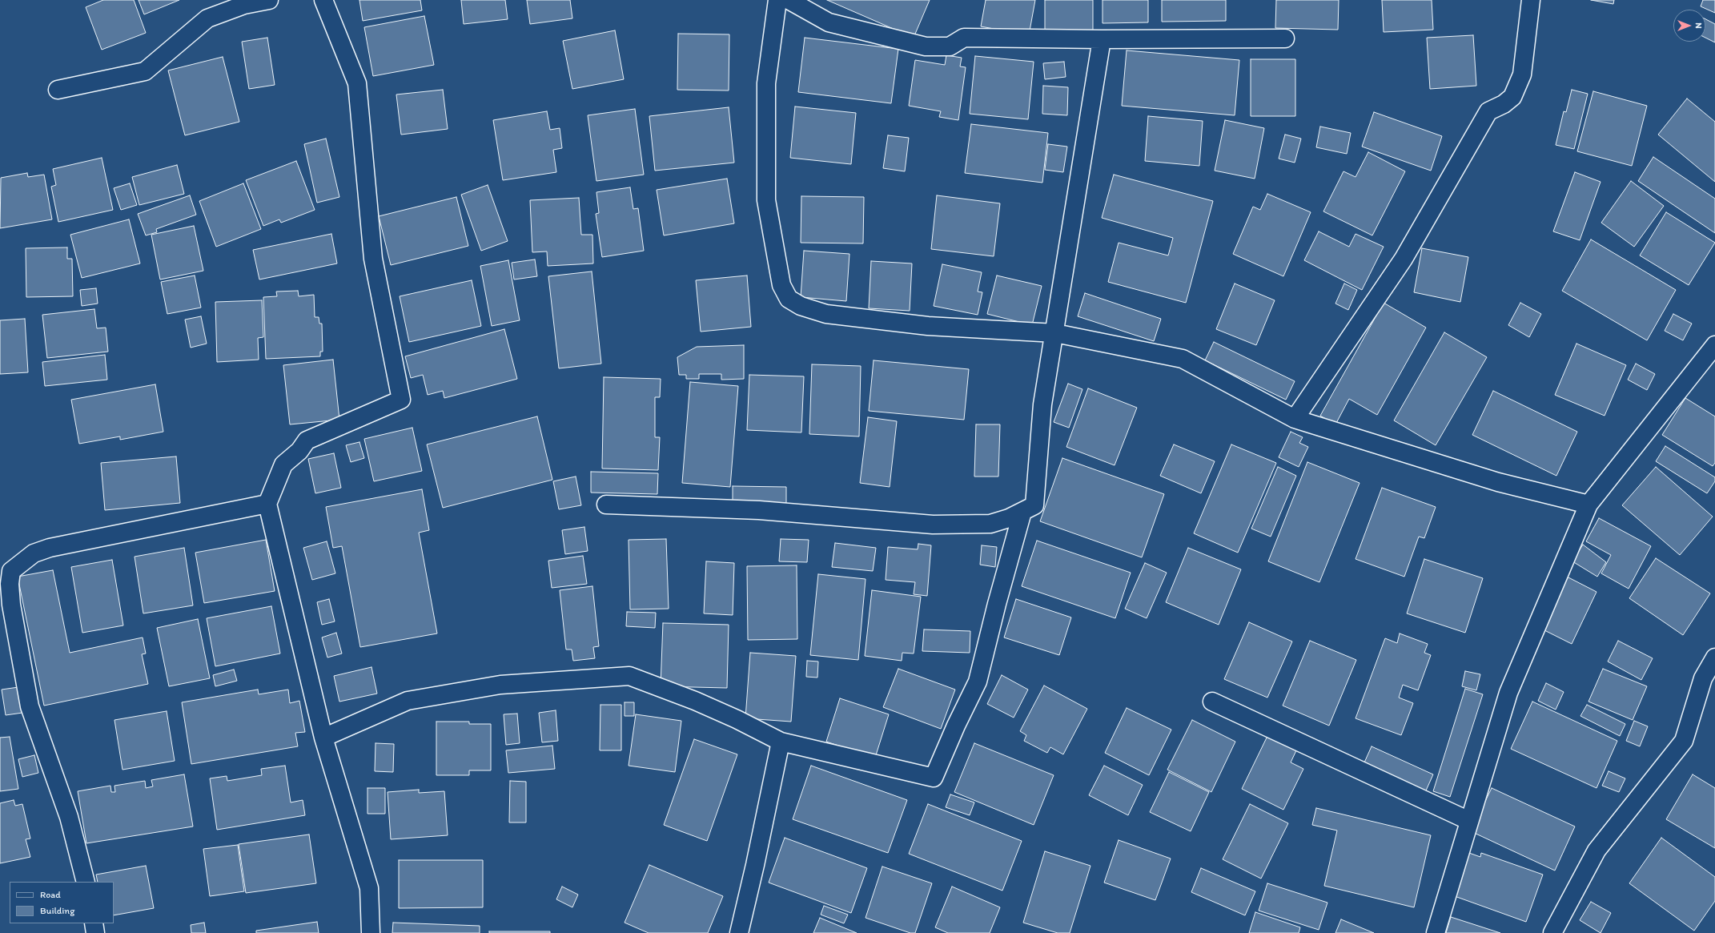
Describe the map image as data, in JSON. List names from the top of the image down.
{
  "legend": ["Road", "Building"],
  "north": "right"
}
